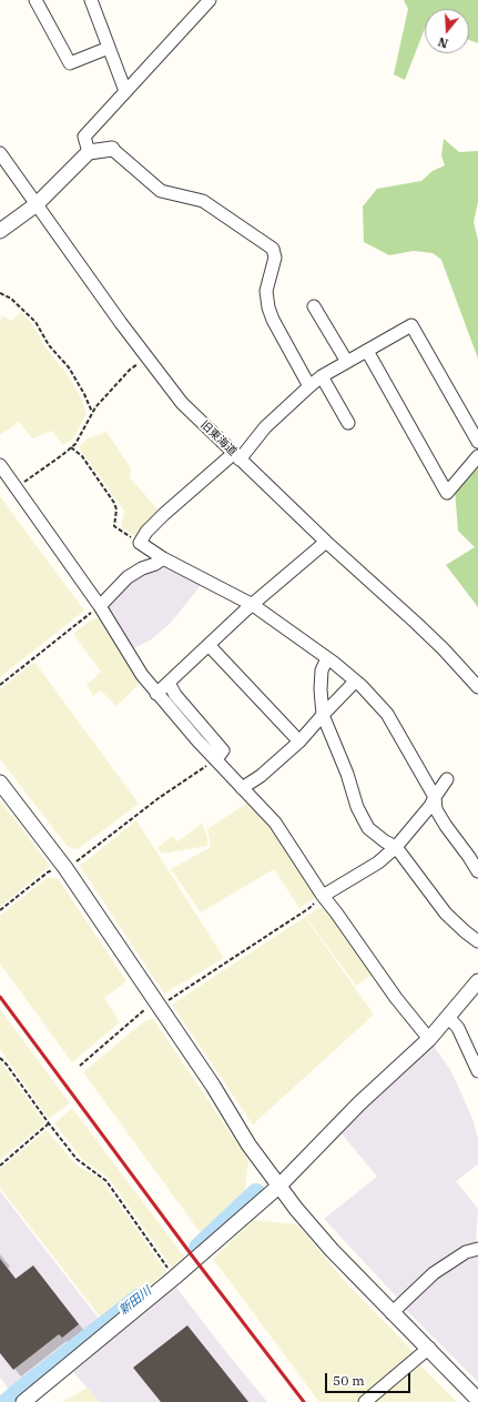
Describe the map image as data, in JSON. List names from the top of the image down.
{
  "streets": {
    "street": ["旧東海道"]
  },
  "water": ["新田川"],
  "scale_bar": "50 m",
  "north": "bottom"
}
